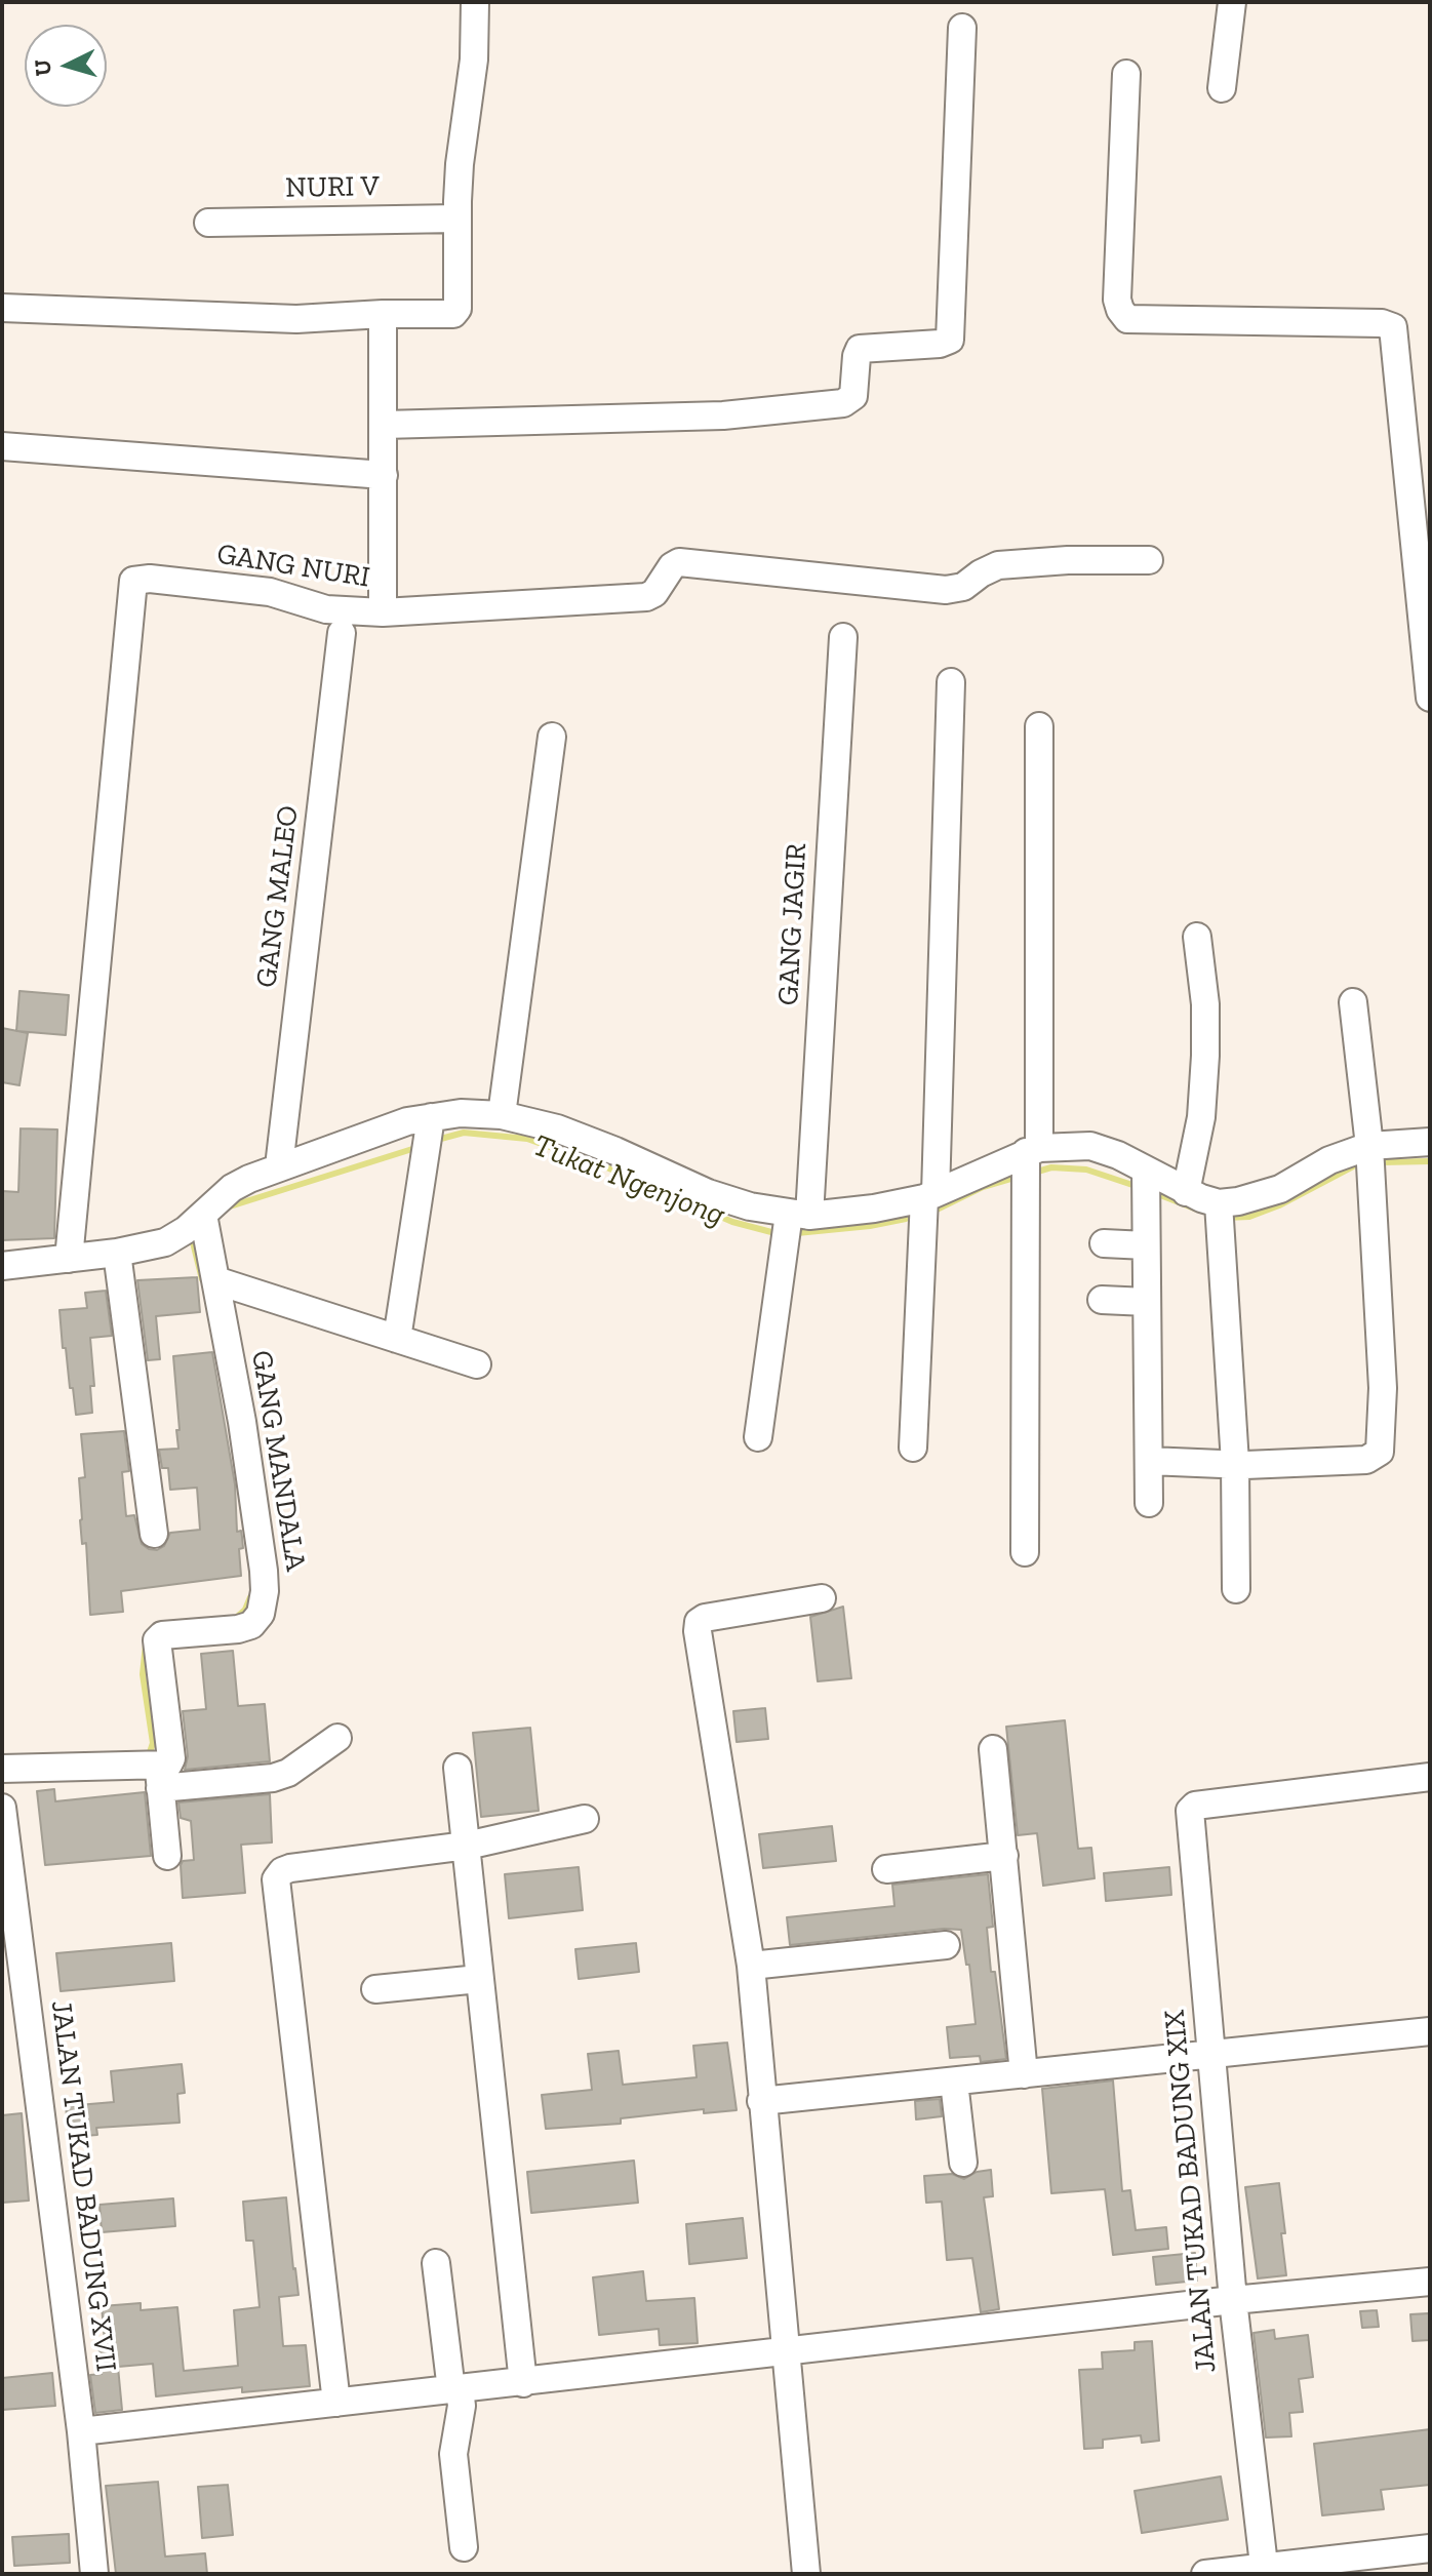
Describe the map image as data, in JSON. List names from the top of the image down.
{
  "streets": {
    "street": [
      "NURI V",
      "GANG NURI",
      "GANG MALEO",
      "GANG JAGIR",
      "GANG MANDALA",
      "JALAN TUKAD BADUNG XVII",
      "JALAN TUKAD BADUNG XIX"
    ]
  },
  "water": ["Tukat Ngenjong"],
  "north": "left"
}
